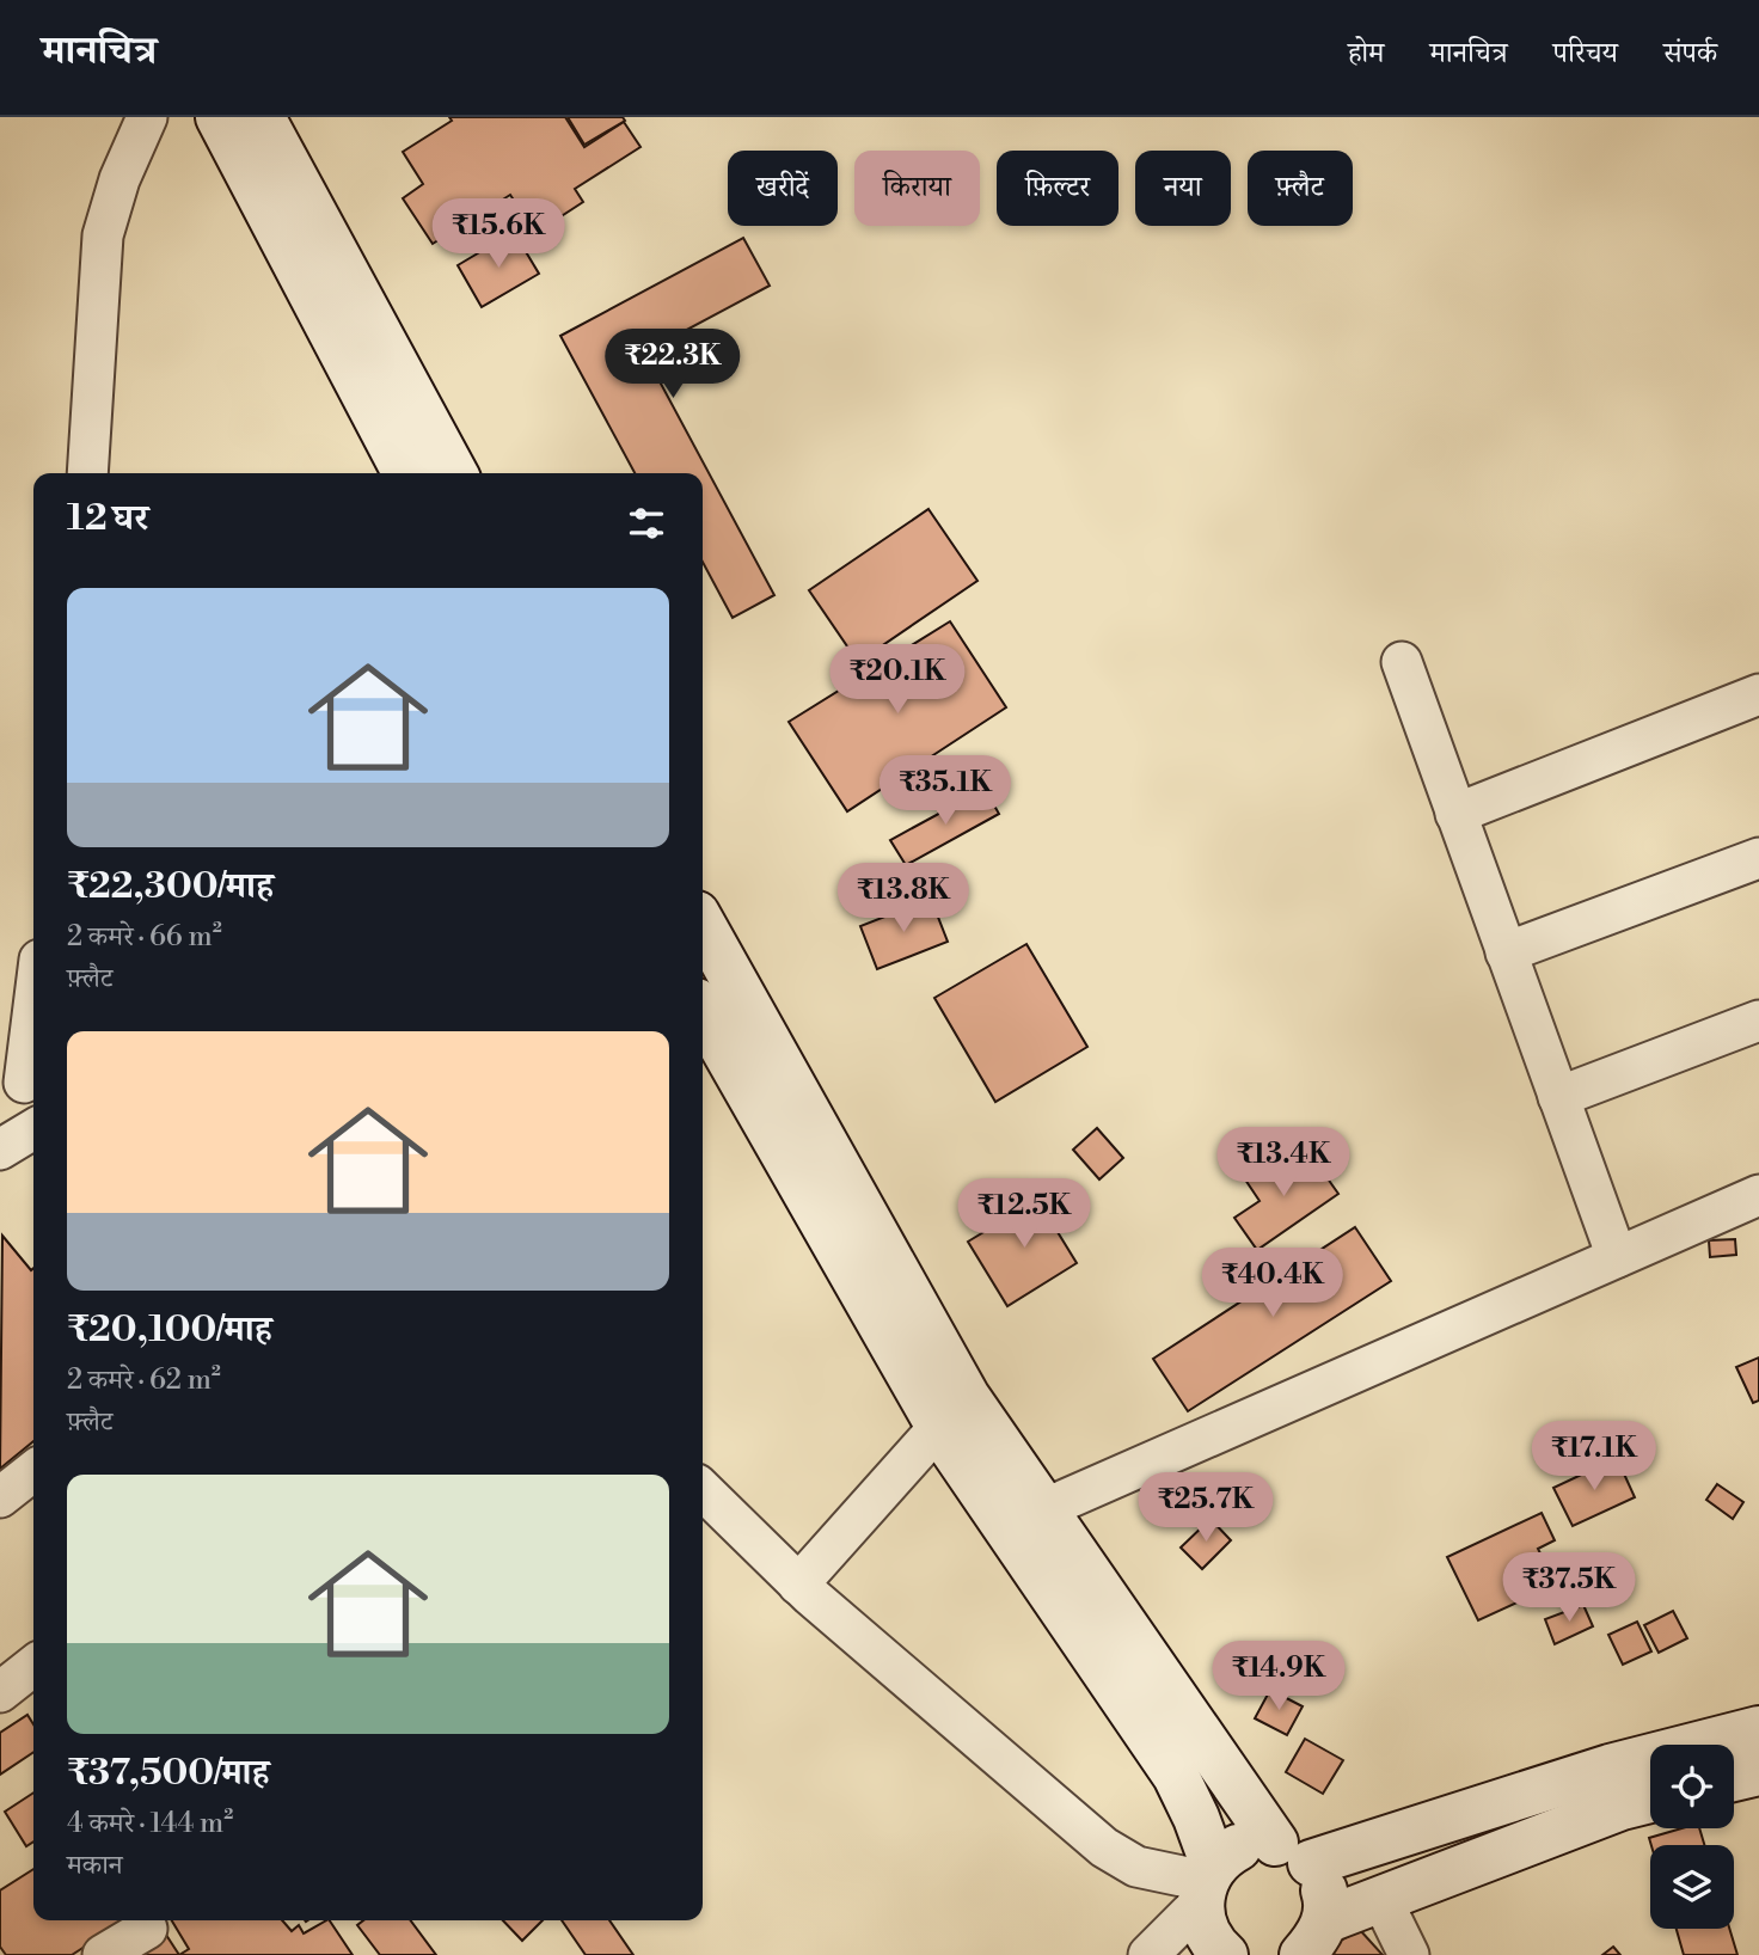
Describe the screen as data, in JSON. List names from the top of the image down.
{
  "page": {
    "header": "मानचित्र",
    "nav": [
      "होम",
      "मानचित्र",
      "परिचय",
      "संपर्क"
    ],
    "chip": [
      "खरीदें",
      "किराया",
      "फ़िल्टर",
      "नया",
      "फ़्लैट"
    ],
    "price": [
      "₹15.6K",
      "₹22.3K",
      "₹20.1K",
      "₹35.1K",
      "₹13.8K",
      "₹13.4K",
      "₹12.5K",
      "₹40.4K",
      "₹17.1K",
      "₹25.7K",
      "₹37.5K",
      "₹14.9K"
    ],
    "heading": "12 घर",
    "list": [
      {
        "name": "₹22,300/माह",
        "note": "2 कमरे · 66 m² · फ़्लैट"
      },
      {
        "name": "₹20,100/माह",
        "note": "2 कमरे · 62 m² · फ़्लैट"
      },
      {
        "name": "₹37,500/माह",
        "note": "4 कमरे · 144 m² · मकान"
      }
    ]
  }
}
